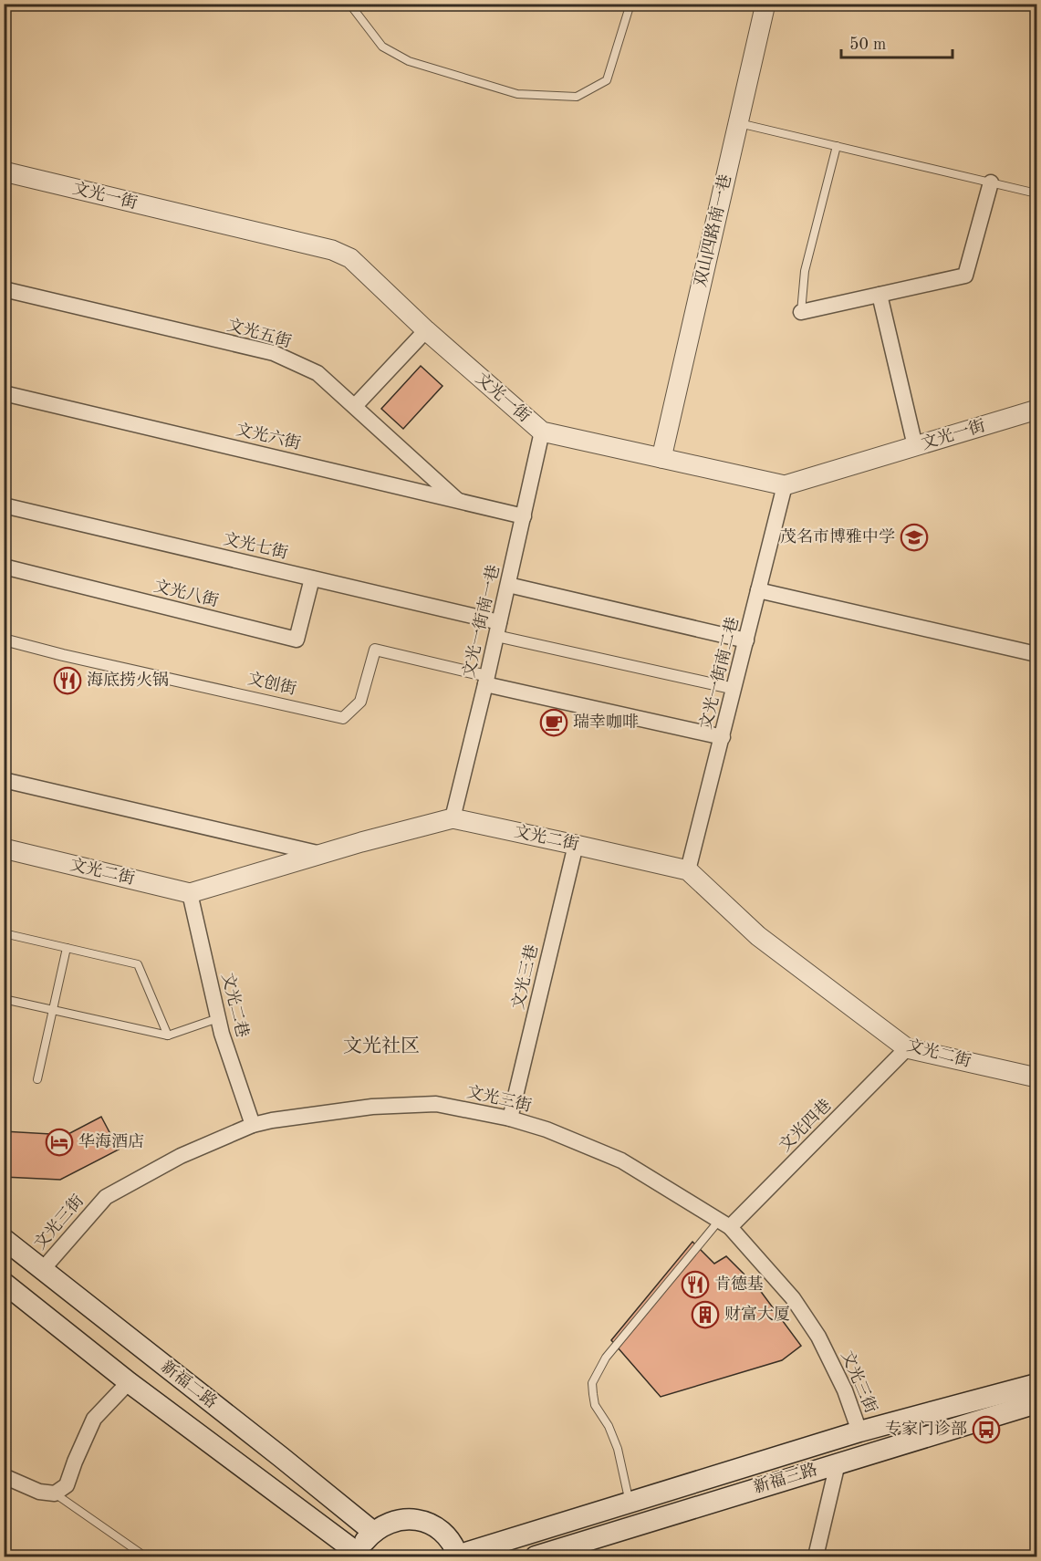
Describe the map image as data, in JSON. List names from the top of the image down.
{
  "streets": {
    "main road": ["新福二路", "新福三路"],
    "street": [
      "文光一街",
      "双山四路南一巷",
      "文光五街",
      "文光六街",
      "文光七街",
      "文光八街",
      "文光一街南一巷",
      "文光一街南二巷",
      "文创街",
      "文光二街",
      "文光三巷",
      "文光二巷",
      "文光三街",
      "文光四巷"
    ]
  },
  "crossings": [
    ["文光一街", "双山四路南一巷"],
    ["文光一街", "文光一街南一巷"],
    ["文光一街", "文光一街南二巷"],
    ["文光五街", "文光六街"],
    ["文光六街", "文光一街南一巷"],
    ["文光七街", "文光八街"],
    ["文光七街", "文光一街南一巷"],
    ["文光一街南一巷", "文创街"],
    ["文光一街南一巷", "文光二街"],
    ["文光一街南二巷", "文光二街"],
    ["文光二街", "文光三巷"],
    ["文光二街", "文光二巷"],
    ["文光二街", "文光四巷"],
    ["文光三巷", "文光三街"],
    ["文光二巷", "文光三街"],
    ["文光三街", "文光四巷"],
    ["文光三街", "新福二路"]
  ],
  "districts": ["文光社区"],
  "places": {
    "school or university": ["茂名市博雅中学"],
    "restaurant": ["海底捞火锅", "肯德基"],
    "cafe": ["瑞幸咖啡"],
    "hotel": ["华海酒店"],
    "building": ["财富大厦"],
    "bus stop": ["专家门诊部"]
  },
  "scale_bar": "50 m"
}
